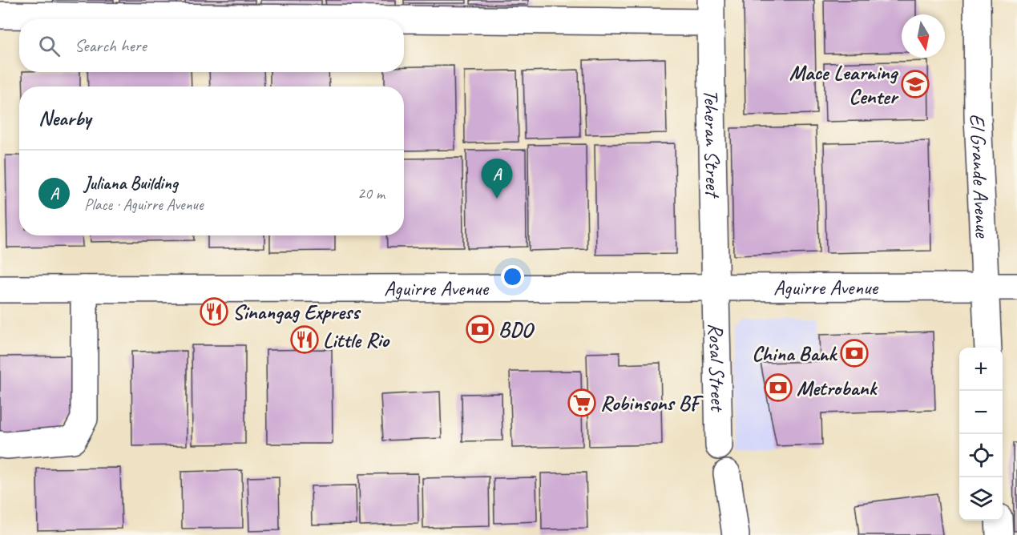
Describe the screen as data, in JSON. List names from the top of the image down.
{
  "streets": {
    "street": [
      "Teheran Street",
      "El Grande Avenue",
      "Aguirre Avenue",
      "Rosal Street"
    ]
  },
  "crossings": [
    ["Teheran Street", "Aguirre Avenue"],
    ["Teheran Street", "Rosal Street"],
    ["El Grande Avenue", "Aguirre Avenue"],
    ["Aguirre Avenue", "Rosal Street"]
  ],
  "places": {
    "school or university": ["Mace Learning Center"],
    "restaurant": ["Sinangag Express", "Little Rio"],
    "bank": ["BDO", "China Bank", "Metrobank"],
    "supermarket": ["Robinsons BF"]
  },
  "north": "bottom",
  "page": {
    "search": "Search here",
    "heading": "Nearby",
    "list": [
      {
        "mark": "A",
        "name": "Juliana Building",
        "note": "Place · Aguirre Avenue",
        "value": "20 m"
      }
    ],
    "pins": "A",
    "map_buttons": ["+", "−"]
  }
}
